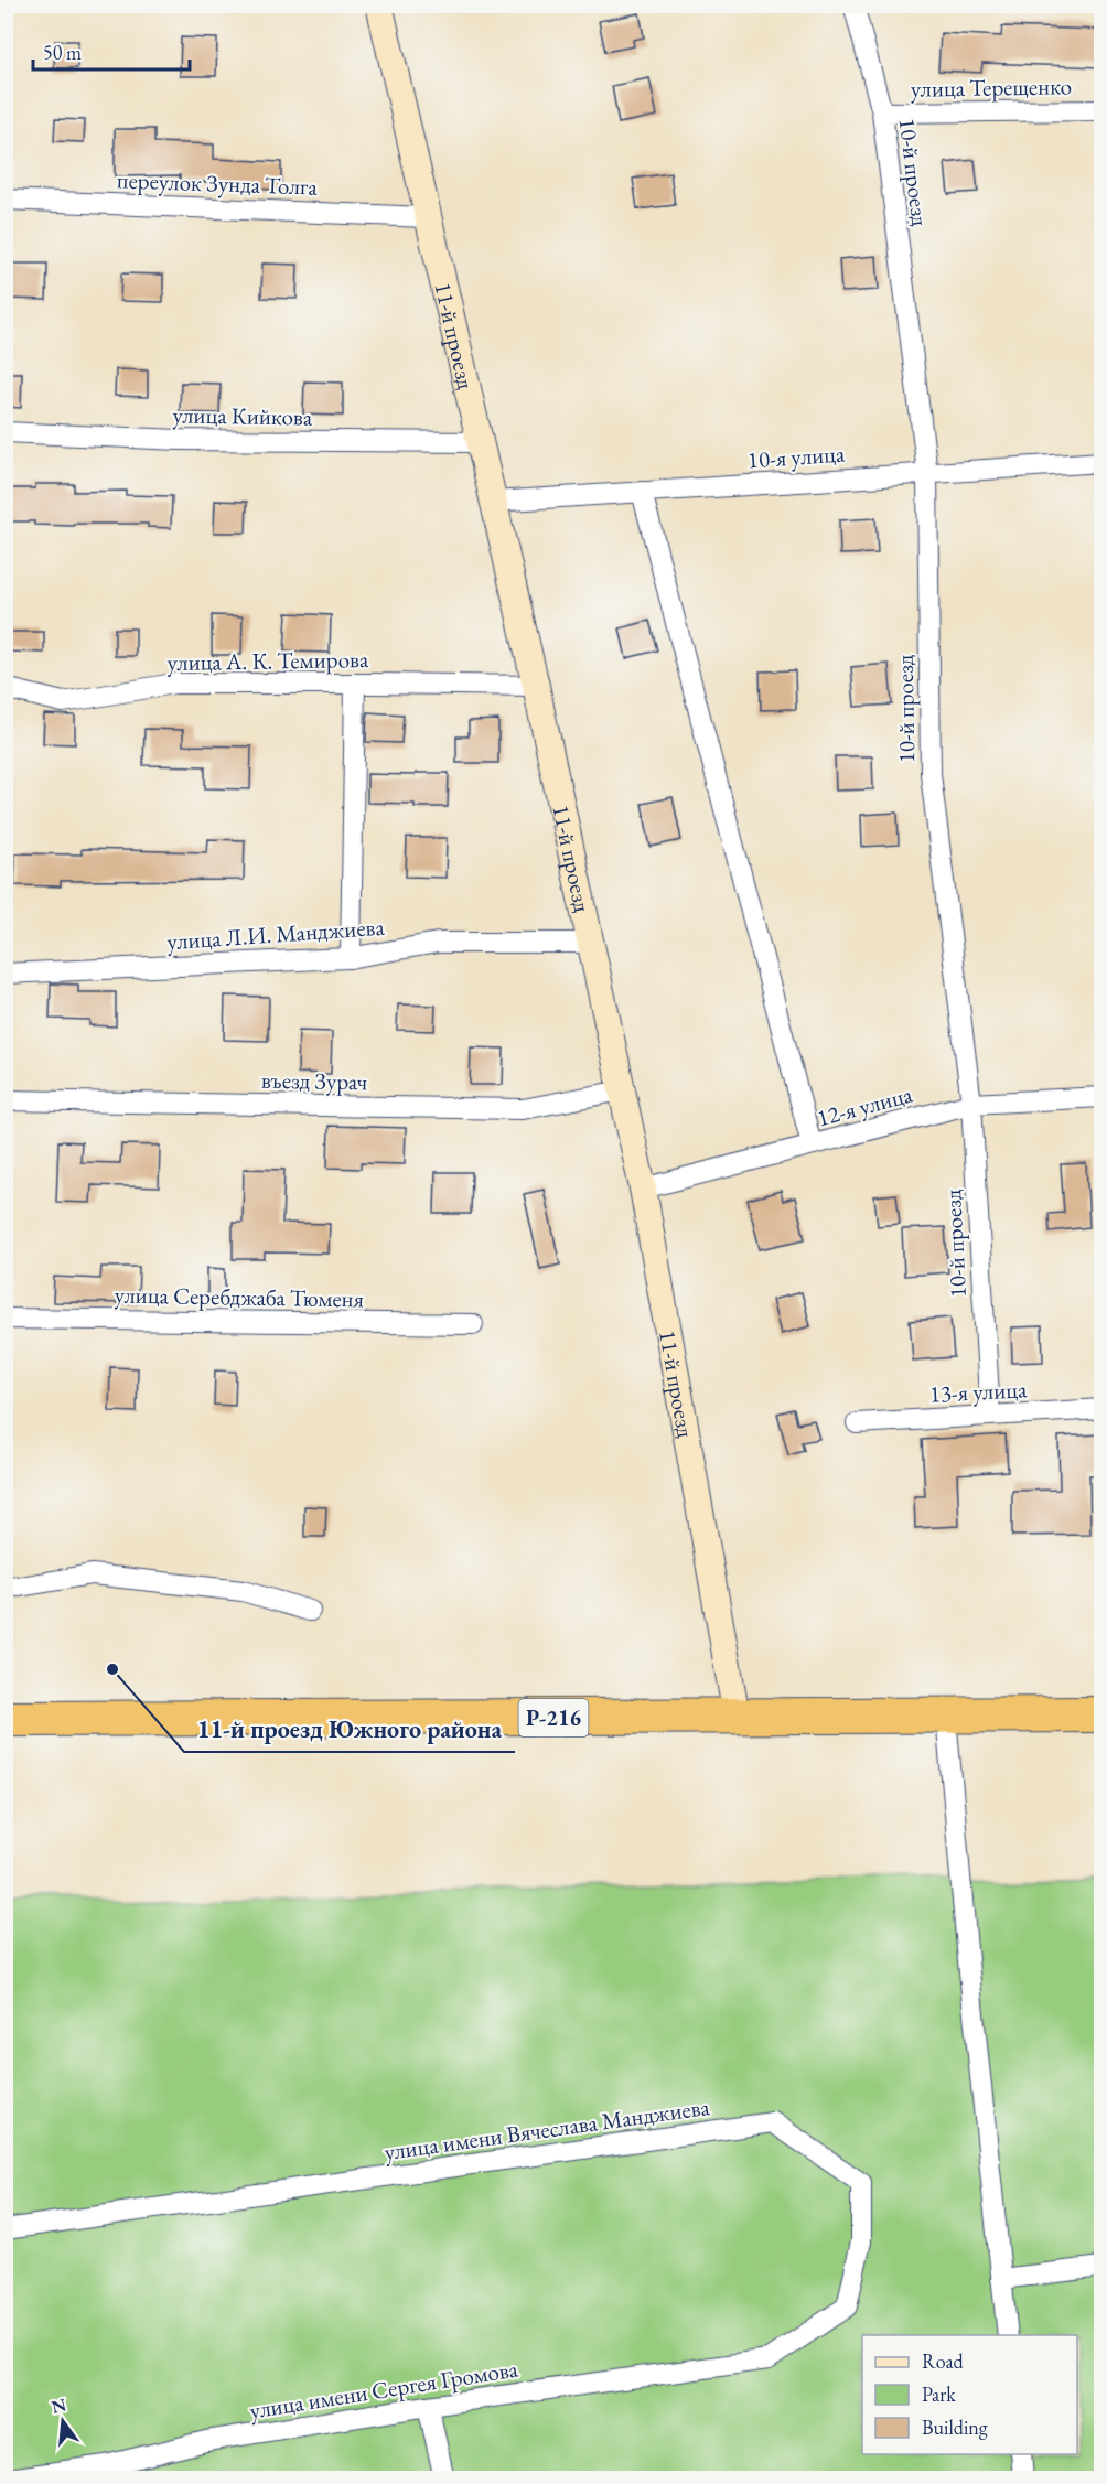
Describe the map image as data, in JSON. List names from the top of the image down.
{
  "streets": {
    "highway": ["Р-216"],
    "street": [
      "улица Терещенко",
      "10-й проезд",
      "переулок Зунда Толга",
      "11-й проезд",
      "улица Кийкова",
      "10-я улица",
      "улица А. К. Темирова",
      "улица Л.И. Манджиева",
      "въезд Зурач",
      "12-я улица",
      "улица Серебджаба Тюменя",
      "13-я улица",
      "улица имени Вячеслава Манджиева",
      "улица имени Сергея Громова"
    ]
  },
  "crossings": [
    ["улица Терещенко", "10-й проезд"],
    ["10-й проезд", "10-я улица"],
    ["10-й проезд", "12-я улица"],
    ["10-й проезд", "13-я улица"],
    ["переулок Зунда Толга", "11-й проезд"],
    ["11-й проезд", "улица Кийкова"],
    ["11-й проезд", "10-я улица"],
    ["11-й проезд", "улица А. К. Темирова"],
    ["11-й проезд", "улица Л.И. Манджиева"],
    ["11-й проезд", "въезд Зурач"],
    ["11-й проезд", "12-я улица"],
    ["11-й проезд", "Р-216"],
    ["улица имени Вячеслава Манджиева", "улица имени Сергея Громова"]
  ],
  "places": ["11-й проезд Южного района"],
  "legend": ["Road", "Park", "Building"],
  "scale_bar": "50 m",
  "north": "top"
}
